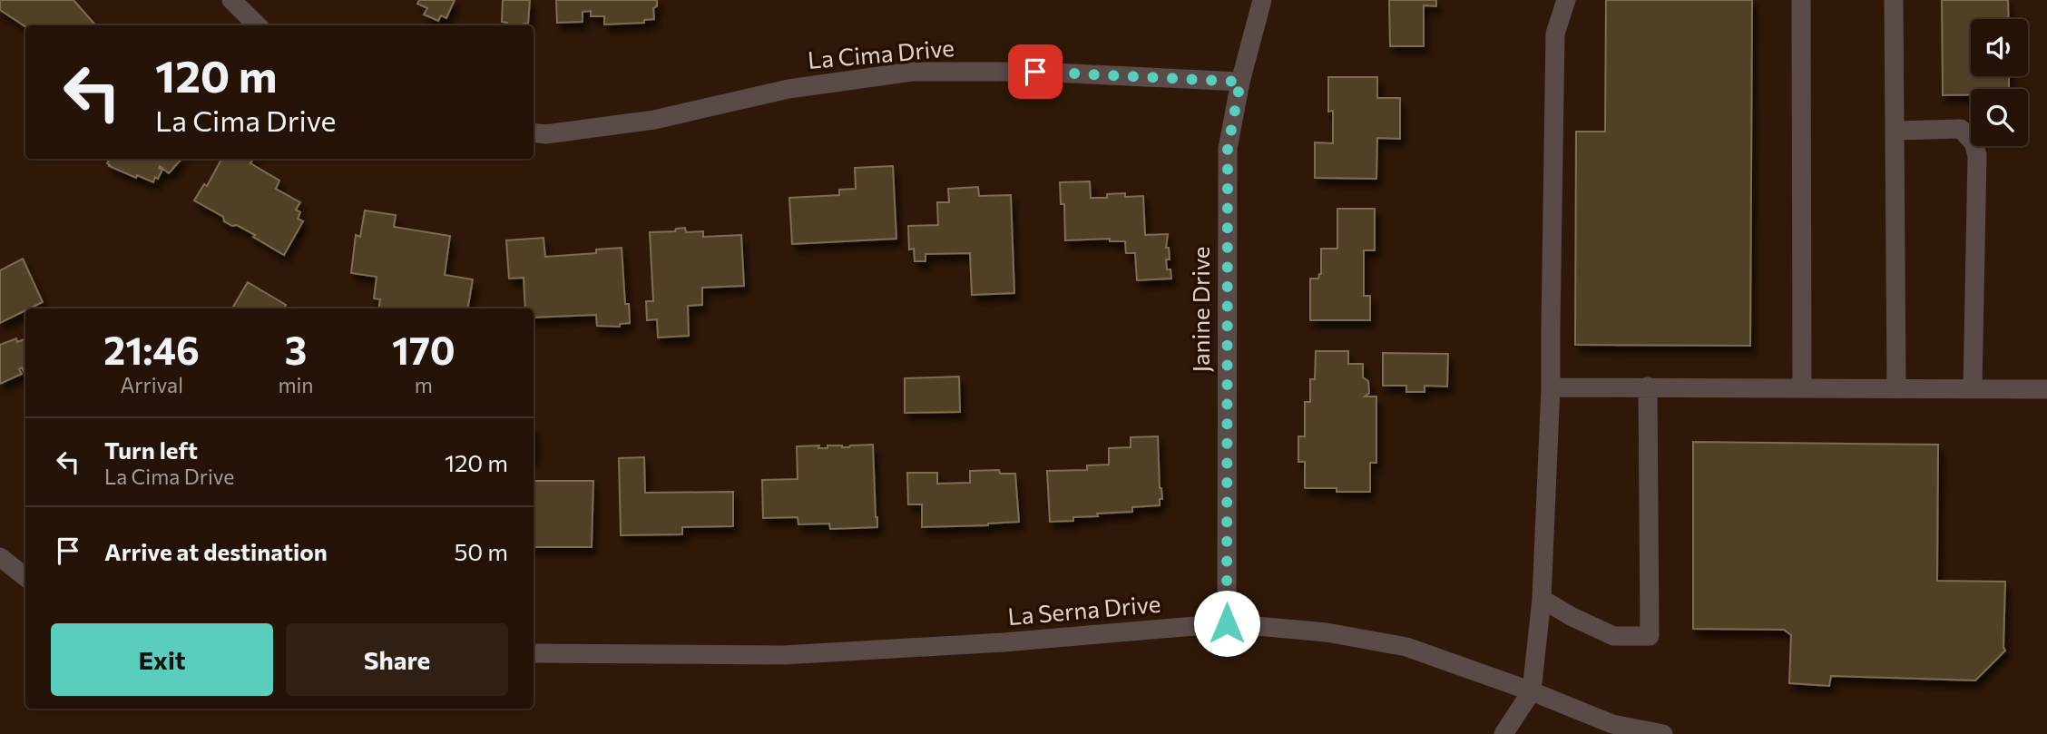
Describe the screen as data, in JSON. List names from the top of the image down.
{
  "streets": {
    "street": ["La Cima Drive", "Janine Drive", "La Serna Drive"]
  },
  "crossings": [
    ["La Cima Drive", "Janine Drive"],
    ["Janine Drive", "La Serna Drive"]
  ],
  "page": {
    "turn": ["120 m", "La Cima Drive"],
    "eta": [
      "21:46",
      "Arrival",
      "3",
      "min",
      "170",
      "m"
    ],
    "list": [
      {
        "name": "Turn left",
        "note": "La Cima Drive",
        "value": "120 m"
      },
      {
        "name": "Arrive at destination",
        "value": "50 m"
      }
    ],
    "buttons": ["Exit", "Share"]
  }
}
